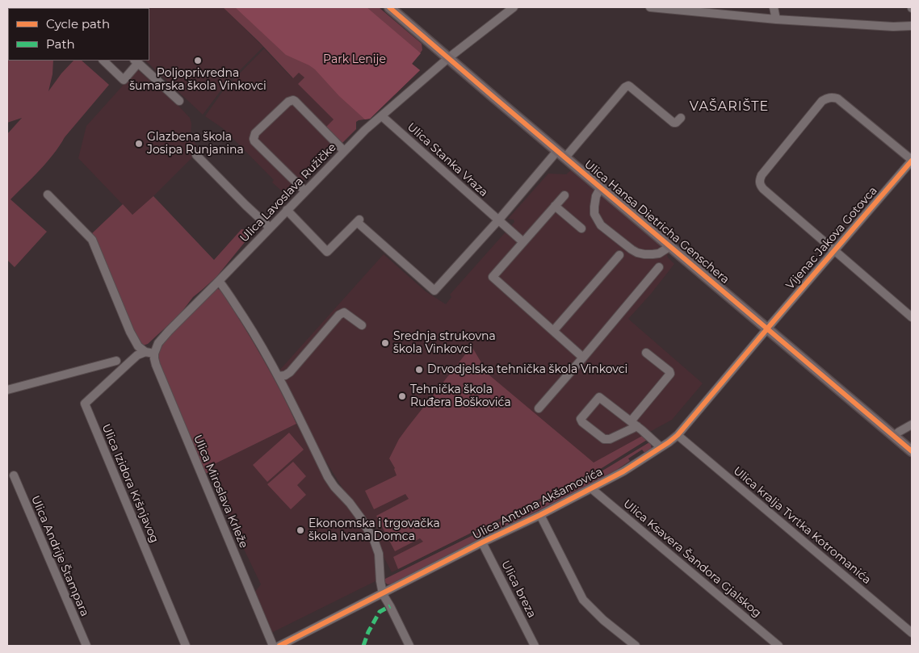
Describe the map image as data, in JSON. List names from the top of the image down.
{
  "streets": {
    "main road": ["Ulica Hansa Dietricha Genschera"],
    "street": [
      "Ulica Stanka Vraza",
      "Ulica Lavoslava Ružičke",
      "Vijenac Jakova Gotovca",
      "Ulica Izidora Kršnjavog",
      "Ulica Miroslava Krleže",
      "Ulica Antuna Akšamovića",
      "Ulica kralja Tvrtka Kotromanića",
      "Ulica Andrije Štampara",
      "Ulica Ksavera Šandora Gjalskog",
      "Ulica breza"
    ]
  },
  "crossings": [
    ["Ulica Stanka Vraza", "Ulica Lavoslava Ružičke"],
    ["Ulica Lavoslava Ružičke", "Ulica Hansa Dietricha Genschera"],
    ["Ulica Lavoslava Ružičke", "Ulica Miroslava Krleže"],
    ["Ulica Hansa Dietricha Genschera", "Vijenac Jakova Gotovca"],
    ["Ulica Hansa Dietricha Genschera", "Ulica Antuna Akšamovića"],
    ["Vijenac Jakova Gotovca", "Ulica Antuna Akšamovića"],
    ["Ulica Antuna Akšamovića", "Ulica kralja Tvrtka Kotromanića"],
    ["Ulica Antuna Akšamovića", "Ulica Ksavera Šandora Gjalskog"],
    ["Ulica Antuna Akšamovića", "Ulica breza"]
  ],
  "districts": ["VAŠARIŠTE"],
  "parks": ["Park Lenije"],
  "places": [
    "Poljoprivredna šumarska škola Vinkovci",
    "Glazbena škola Josipa Runjanina",
    "Srednja strukovna škola Vinkovci",
    "Drvodjelska tehnička škola Vinkovci",
    "Tehnička škola Ruđera Boškovića",
    "Ekonomska i trgovačka škola Ivana Domca"
  ],
  "legend": ["Cycle path", "Path"]
}
